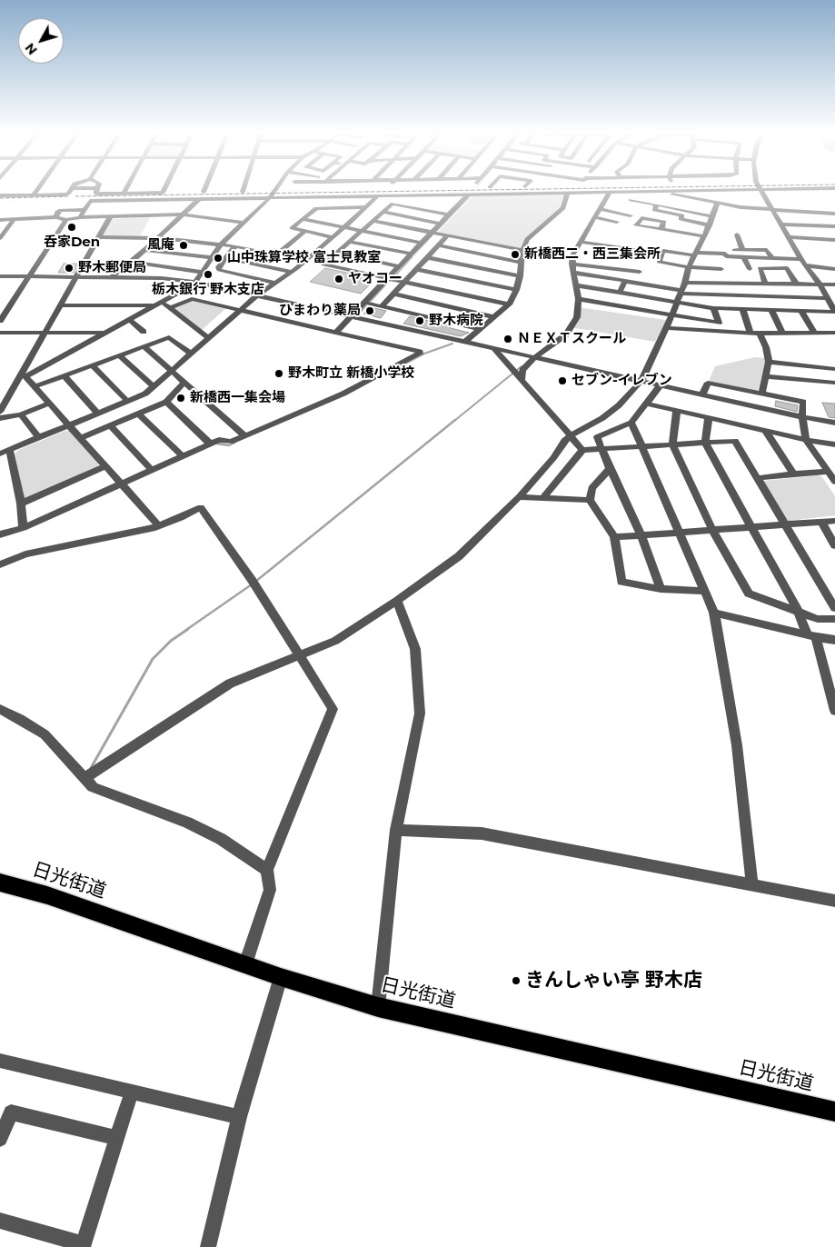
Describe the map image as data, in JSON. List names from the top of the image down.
{
  "streets": {
    "highway": ["日光街道"]
  },
  "places": [
    "呑家Den",
    "風庵",
    "新橋西二・西三集会所",
    "山中珠算学校 富士見教室",
    "野木郵便局",
    "栃木銀行 野木支店",
    "ヤオコー",
    "ひまわり薬局",
    "野木病院",
    "ＮＥＸＴスクール",
    "野木町立 新橋小学校",
    "セブン-イレブン",
    "新橋西一集会場",
    "きんしゃい亭 野木店"
  ],
  "north": "bottom left"
}
